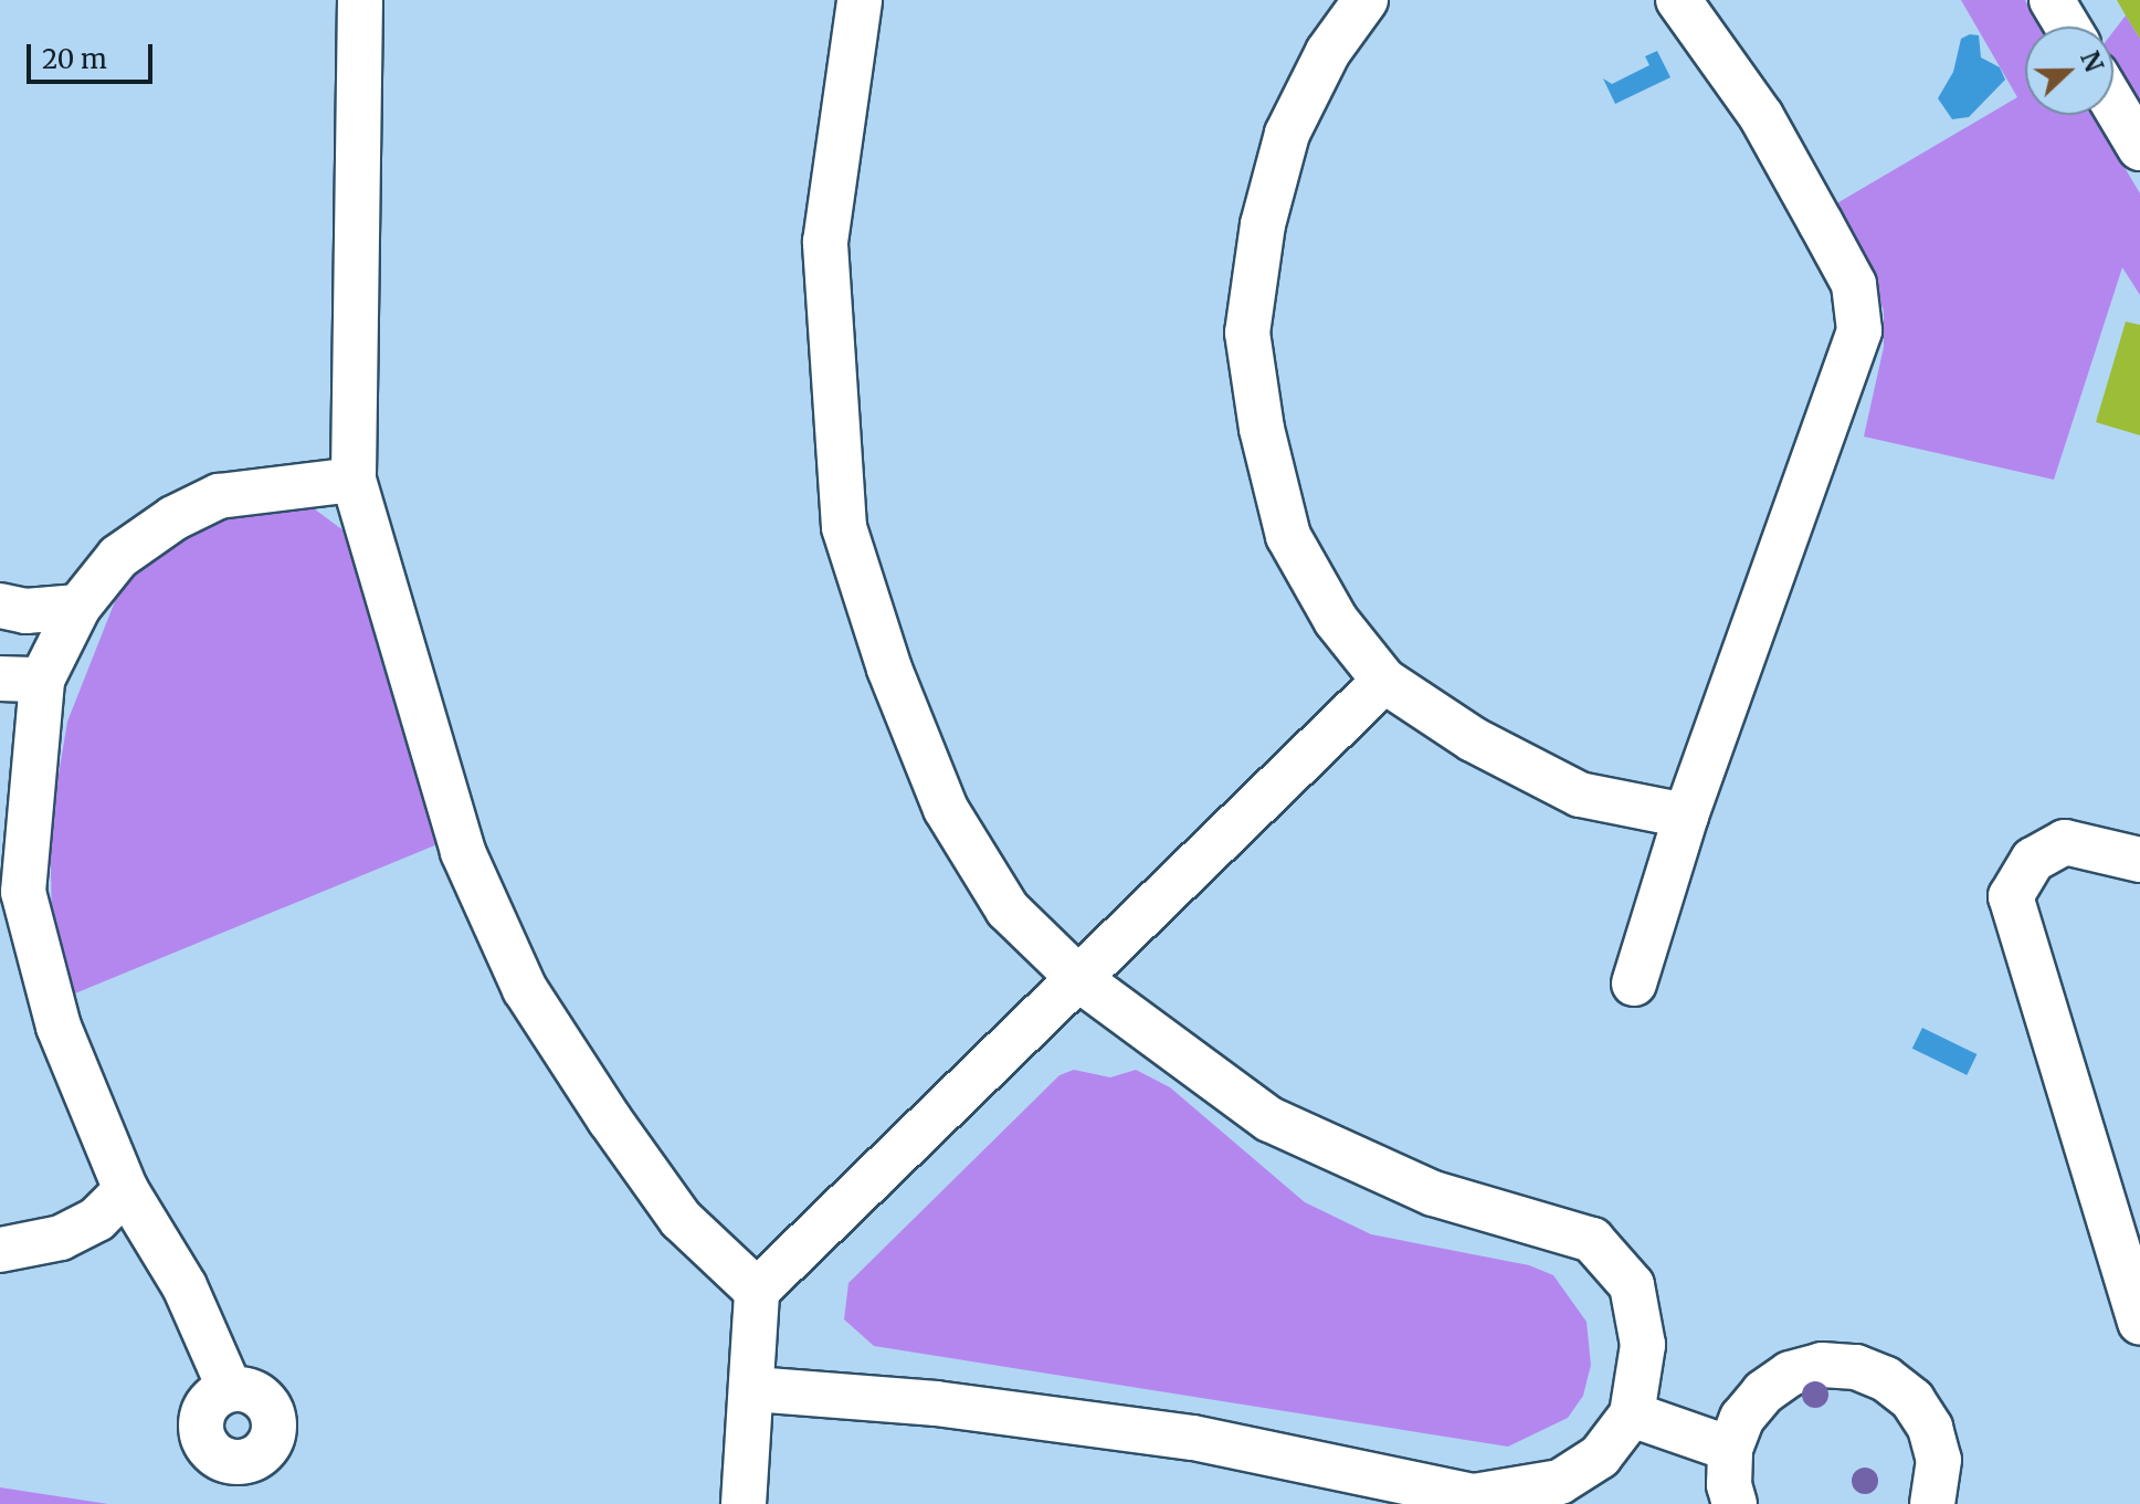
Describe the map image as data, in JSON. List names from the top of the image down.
{
  "scale_bar": "20 m",
  "north": "right"
}
